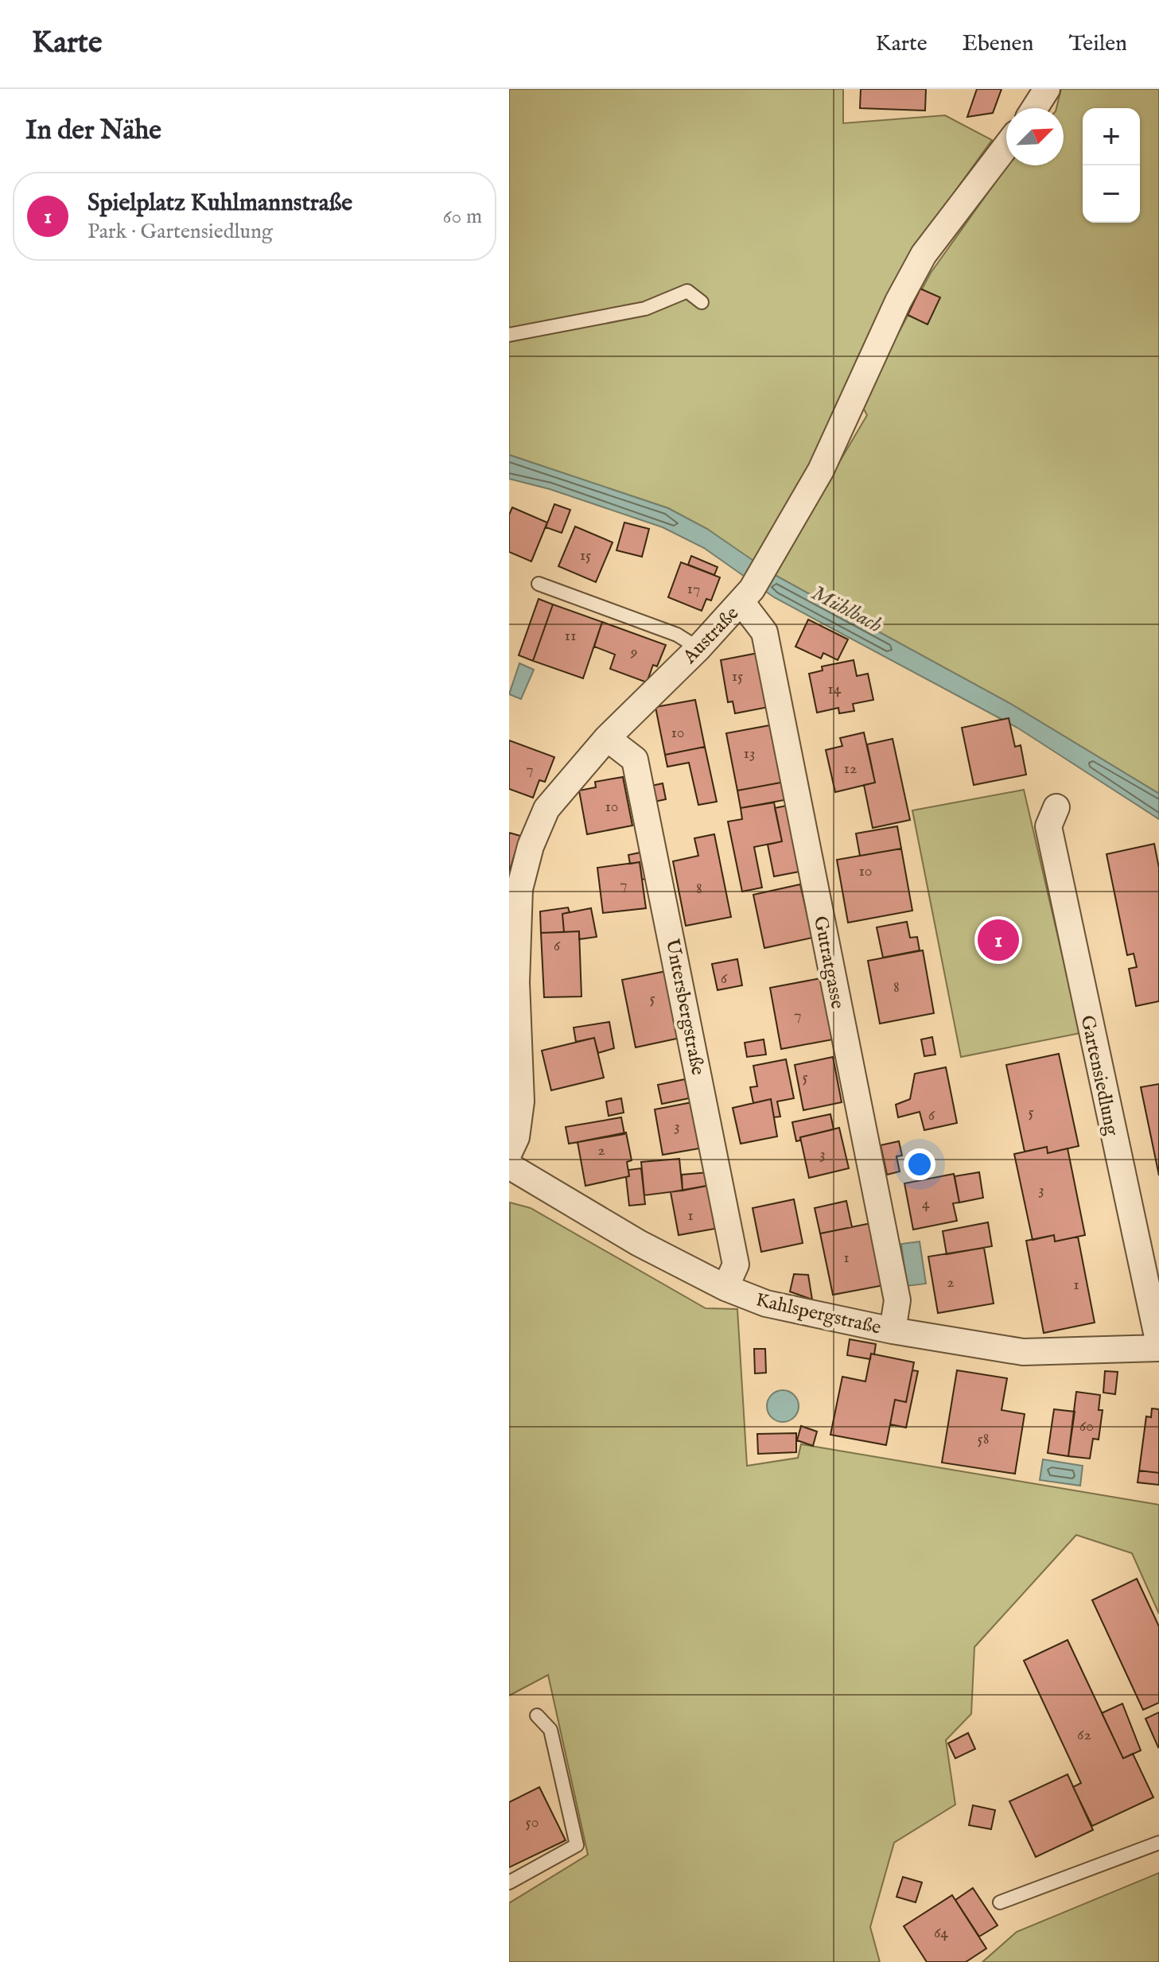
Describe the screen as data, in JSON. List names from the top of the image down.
{
  "streets": {
    "street": [
      "Austraße",
      "Gutratgasse",
      "Untersbergstraße",
      "Gartensiedlung",
      "Kahlspergstraße"
    ]
  },
  "crossings": [
    ["Austraße", "Gutratgasse"],
    ["Austraße", "Untersbergstraße"],
    ["Gutratgasse", "Kahlspergstraße"],
    ["Untersbergstraße", "Kahlspergstraße"],
    ["Gartensiedlung", "Kahlspergstraße"]
  ],
  "water": ["Mühlbach"],
  "house_numbers": [
    "15",
    "17",
    "11",
    "9",
    "15",
    "14",
    "10",
    "13",
    "12",
    "7",
    "10",
    "10",
    "7",
    "8",
    "6",
    "6",
    "8",
    "5",
    "7",
    "5",
    "5",
    "6",
    "3",
    "2",
    "3",
    "3",
    "4",
    "1",
    "1",
    "2",
    "1",
    "60",
    "58",
    "62",
    "50",
    "64"
  ],
  "north": "top right",
  "page": {
    "header": "Karte",
    "nav": ["Karte", "Ebenen", "Teilen"],
    "heading": "In der Nähe",
    "map_buttons": ["+", "−"],
    "list": [
      {
        "mark": "1",
        "name": "Spielplatz Kuhlmannstraße",
        "note": "Park · Gartensiedlung",
        "value": "60 m"
      }
    ],
    "pins": "1"
  }
}
